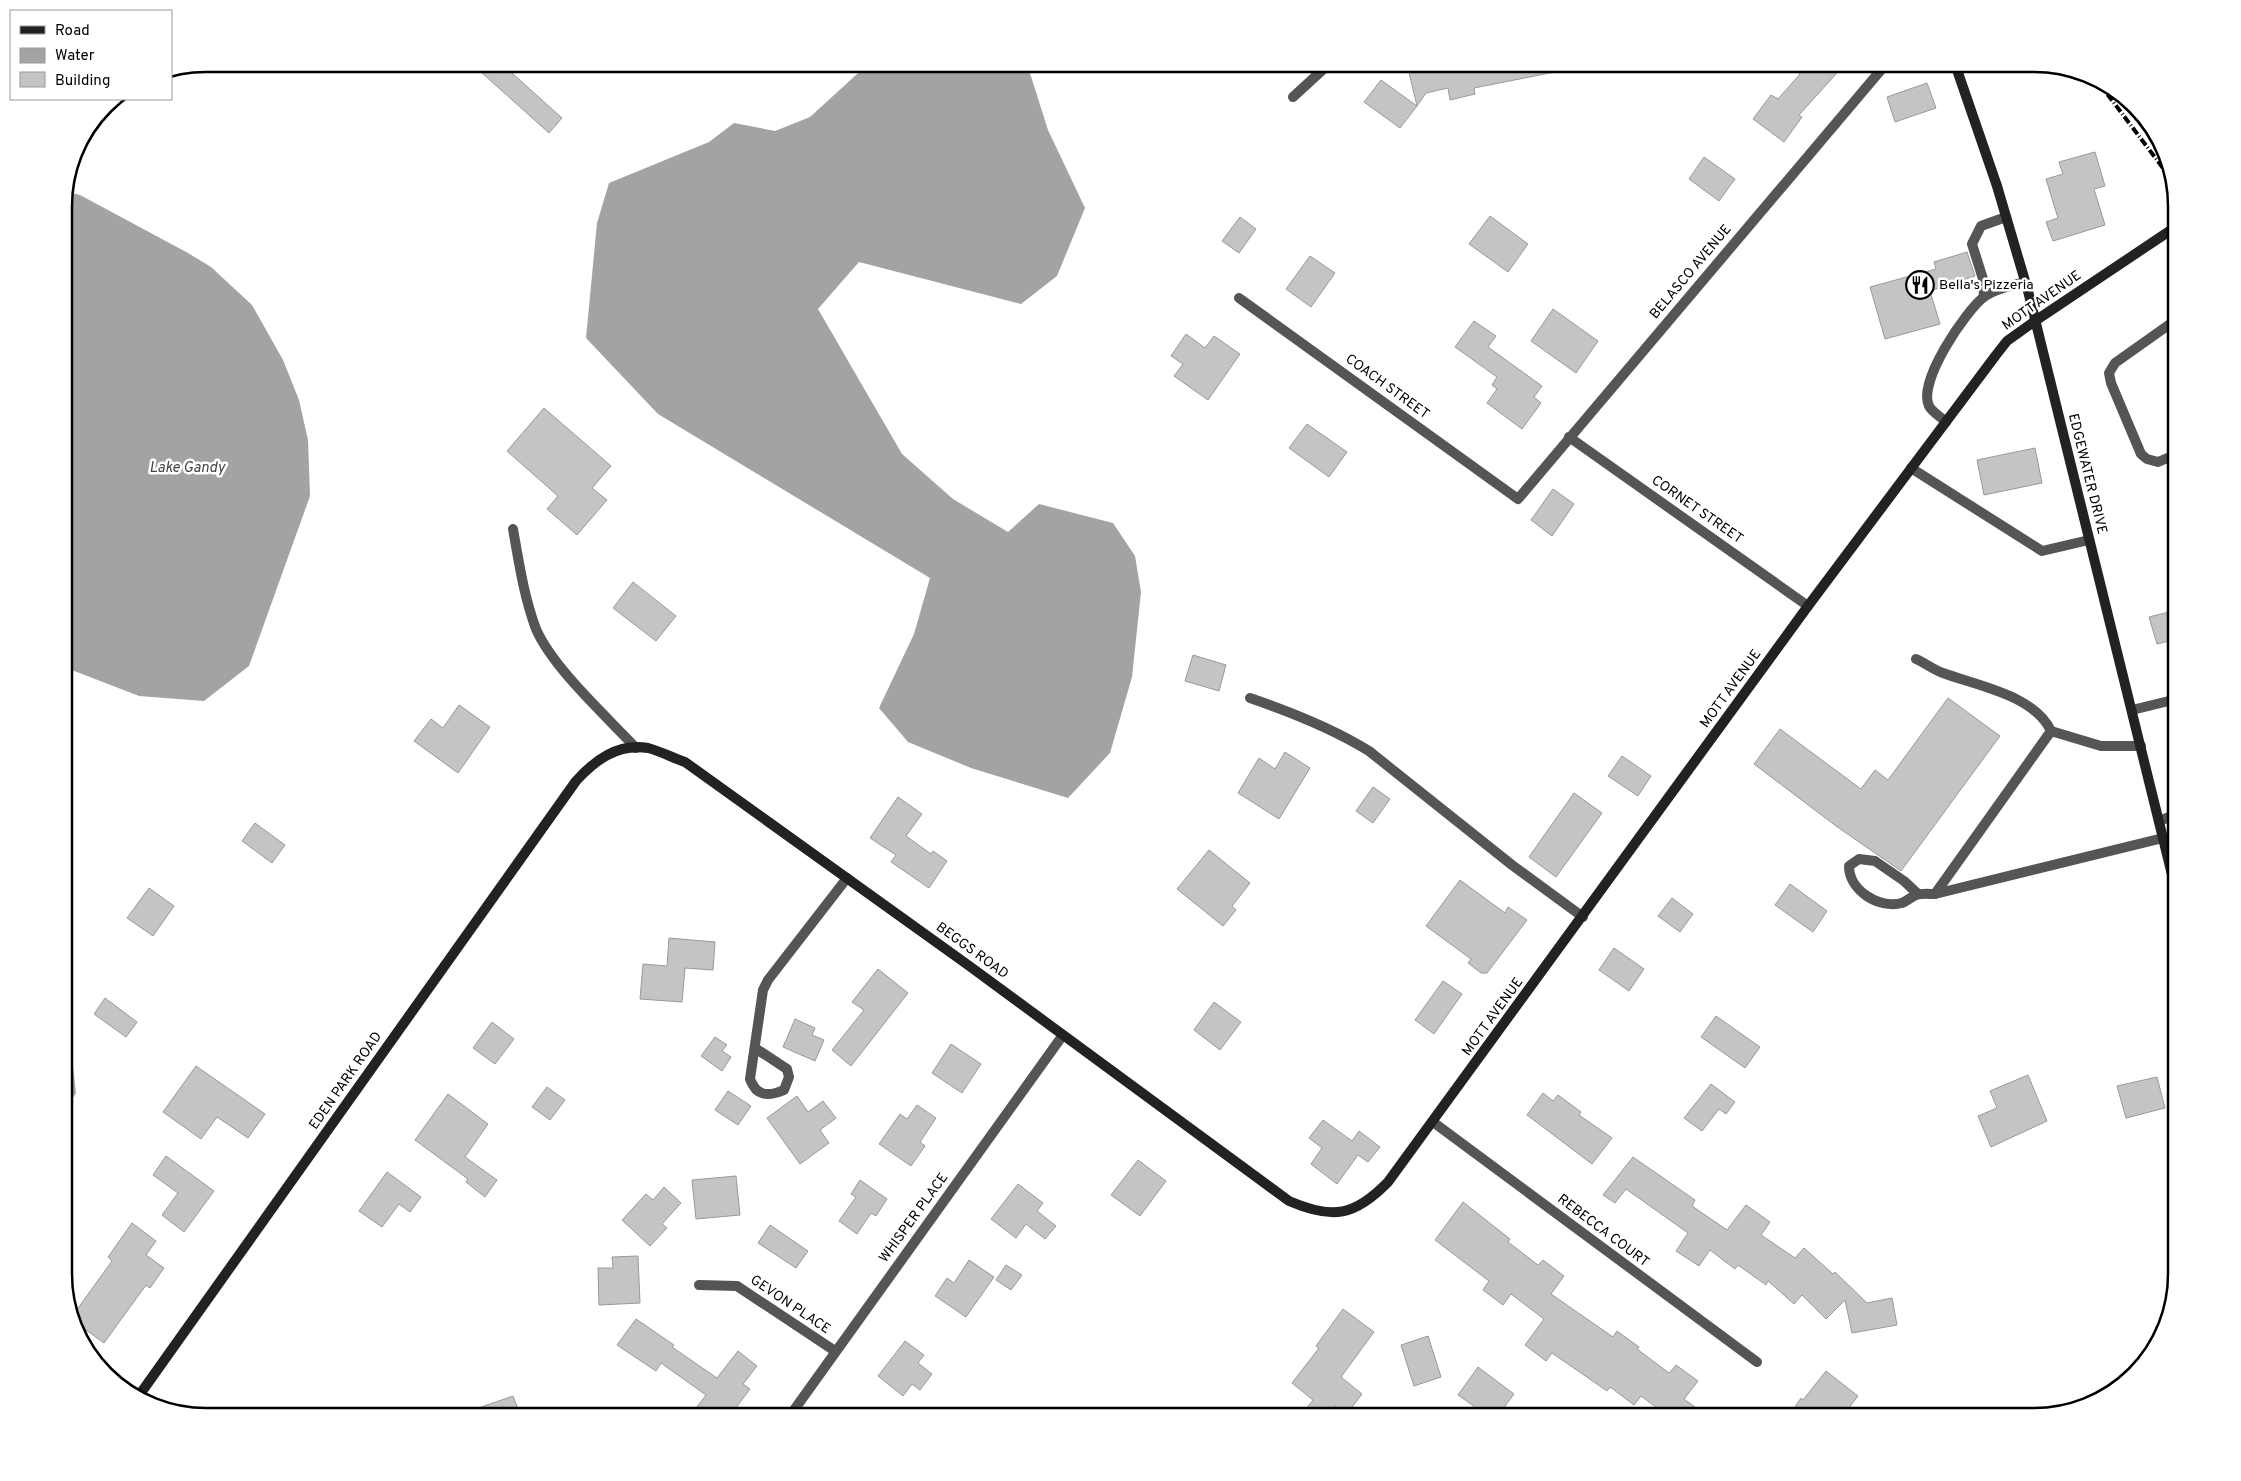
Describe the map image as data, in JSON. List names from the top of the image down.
{
  "streets": {
    "street": [
      "BELASCO AVENUE",
      "MOTT AVENUE",
      "COACH STREET",
      "EDGEWATER DRIVE",
      "CORNET STREET",
      "BEGGS ROAD",
      "EDEN PARK ROAD",
      "WHISPER PLACE",
      "REBECCA COURT",
      "GEVON PLACE"
    ]
  },
  "crossings": [
    ["BELASCO AVENUE", "COACH STREET"],
    ["BELASCO AVENUE", "CORNET STREET"],
    ["MOTT AVENUE", "EDGEWATER DRIVE"],
    ["MOTT AVENUE", "CORNET STREET"],
    ["MOTT AVENUE", "BEGGS ROAD"],
    ["MOTT AVENUE", "REBECCA COURT"],
    ["BEGGS ROAD", "EDEN PARK ROAD"],
    ["BEGGS ROAD", "WHISPER PLACE"],
    ["WHISPER PLACE", "GEVON PLACE"]
  ],
  "water": ["Lake Gandy"],
  "places": {
    "restaurant": ["Bella's Pizzeria"]
  },
  "legend": ["Road", "Water", "Building"]
}
